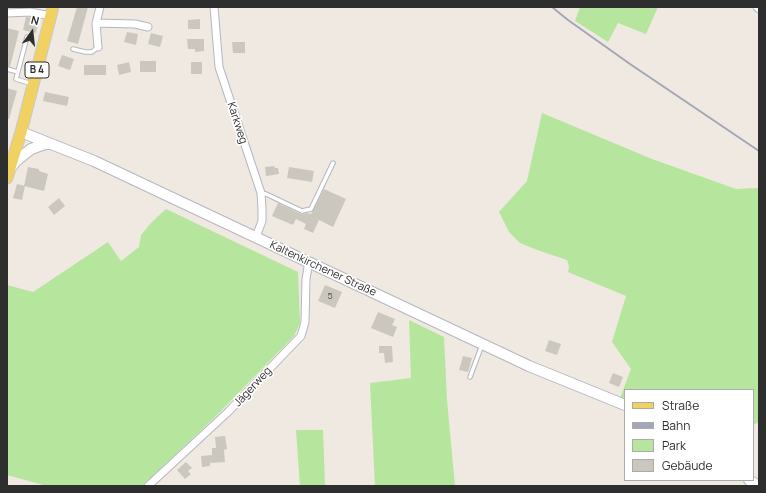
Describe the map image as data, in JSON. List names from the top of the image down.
{
  "streets": {
    "main road": ["B 4", "Kaltenkirchener Straße"],
    "street": ["Karkweg", "Jägerweg"]
  },
  "crossings": [
    ["B 4", "Kaltenkirchener Straße"],
    ["Karkweg", "Kaltenkirchener Straße"],
    ["Kaltenkirchener Straße", "Jägerweg"]
  ],
  "house_numbers": ["5"],
  "legend": [
    "Straße",
    "Bahn",
    "Park",
    "Gebäude"
  ],
  "north": "top"
}
